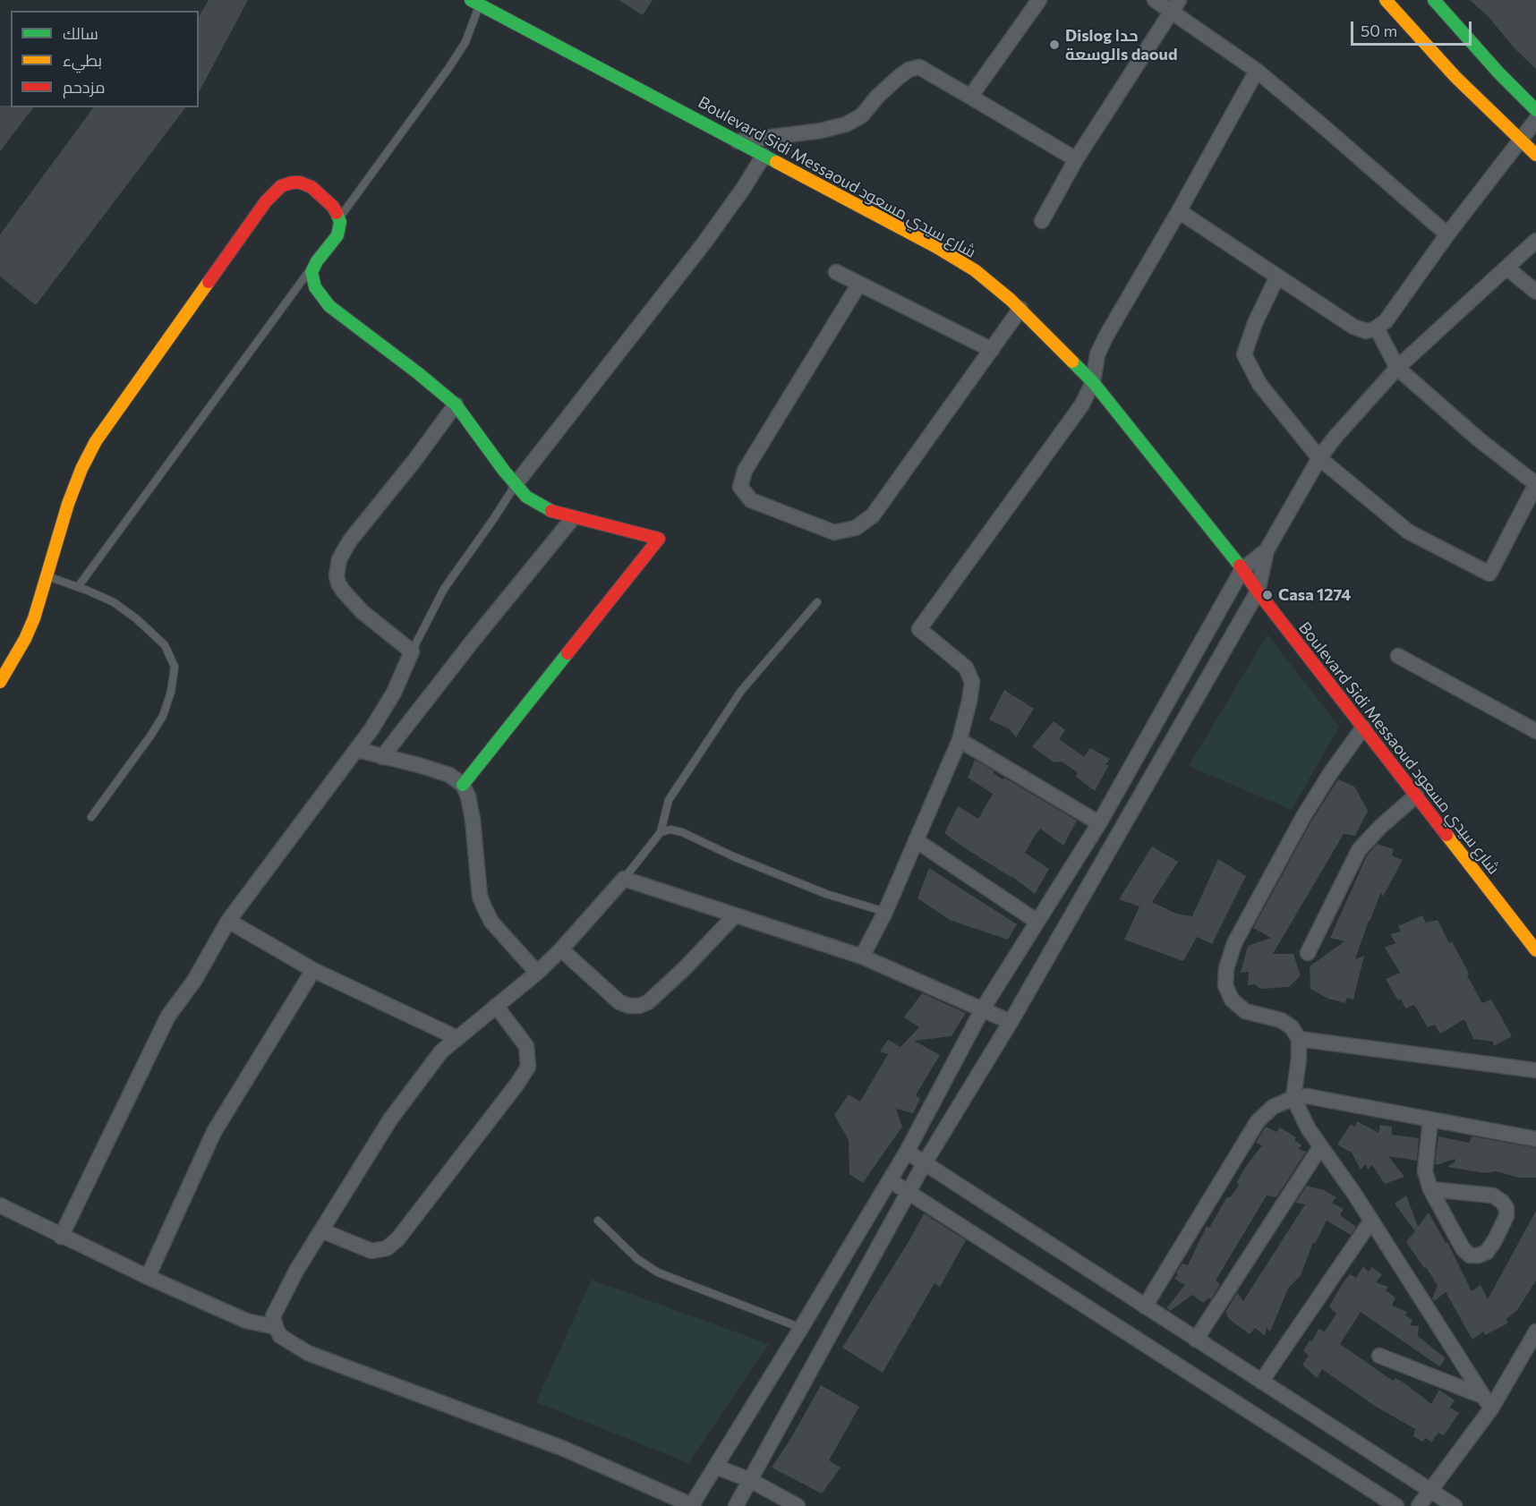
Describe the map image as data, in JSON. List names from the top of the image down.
{
  "streets": {
    "street": ["Boulevard Sidi Messaoud شارع سيدي مسعود"]
  },
  "places": ["Dislog حدا الوسعةs daoud", "Casa 1274"],
  "legend": ["سالك", "بطيء", "مزدحم"],
  "scale_bar": "50 m"
}
